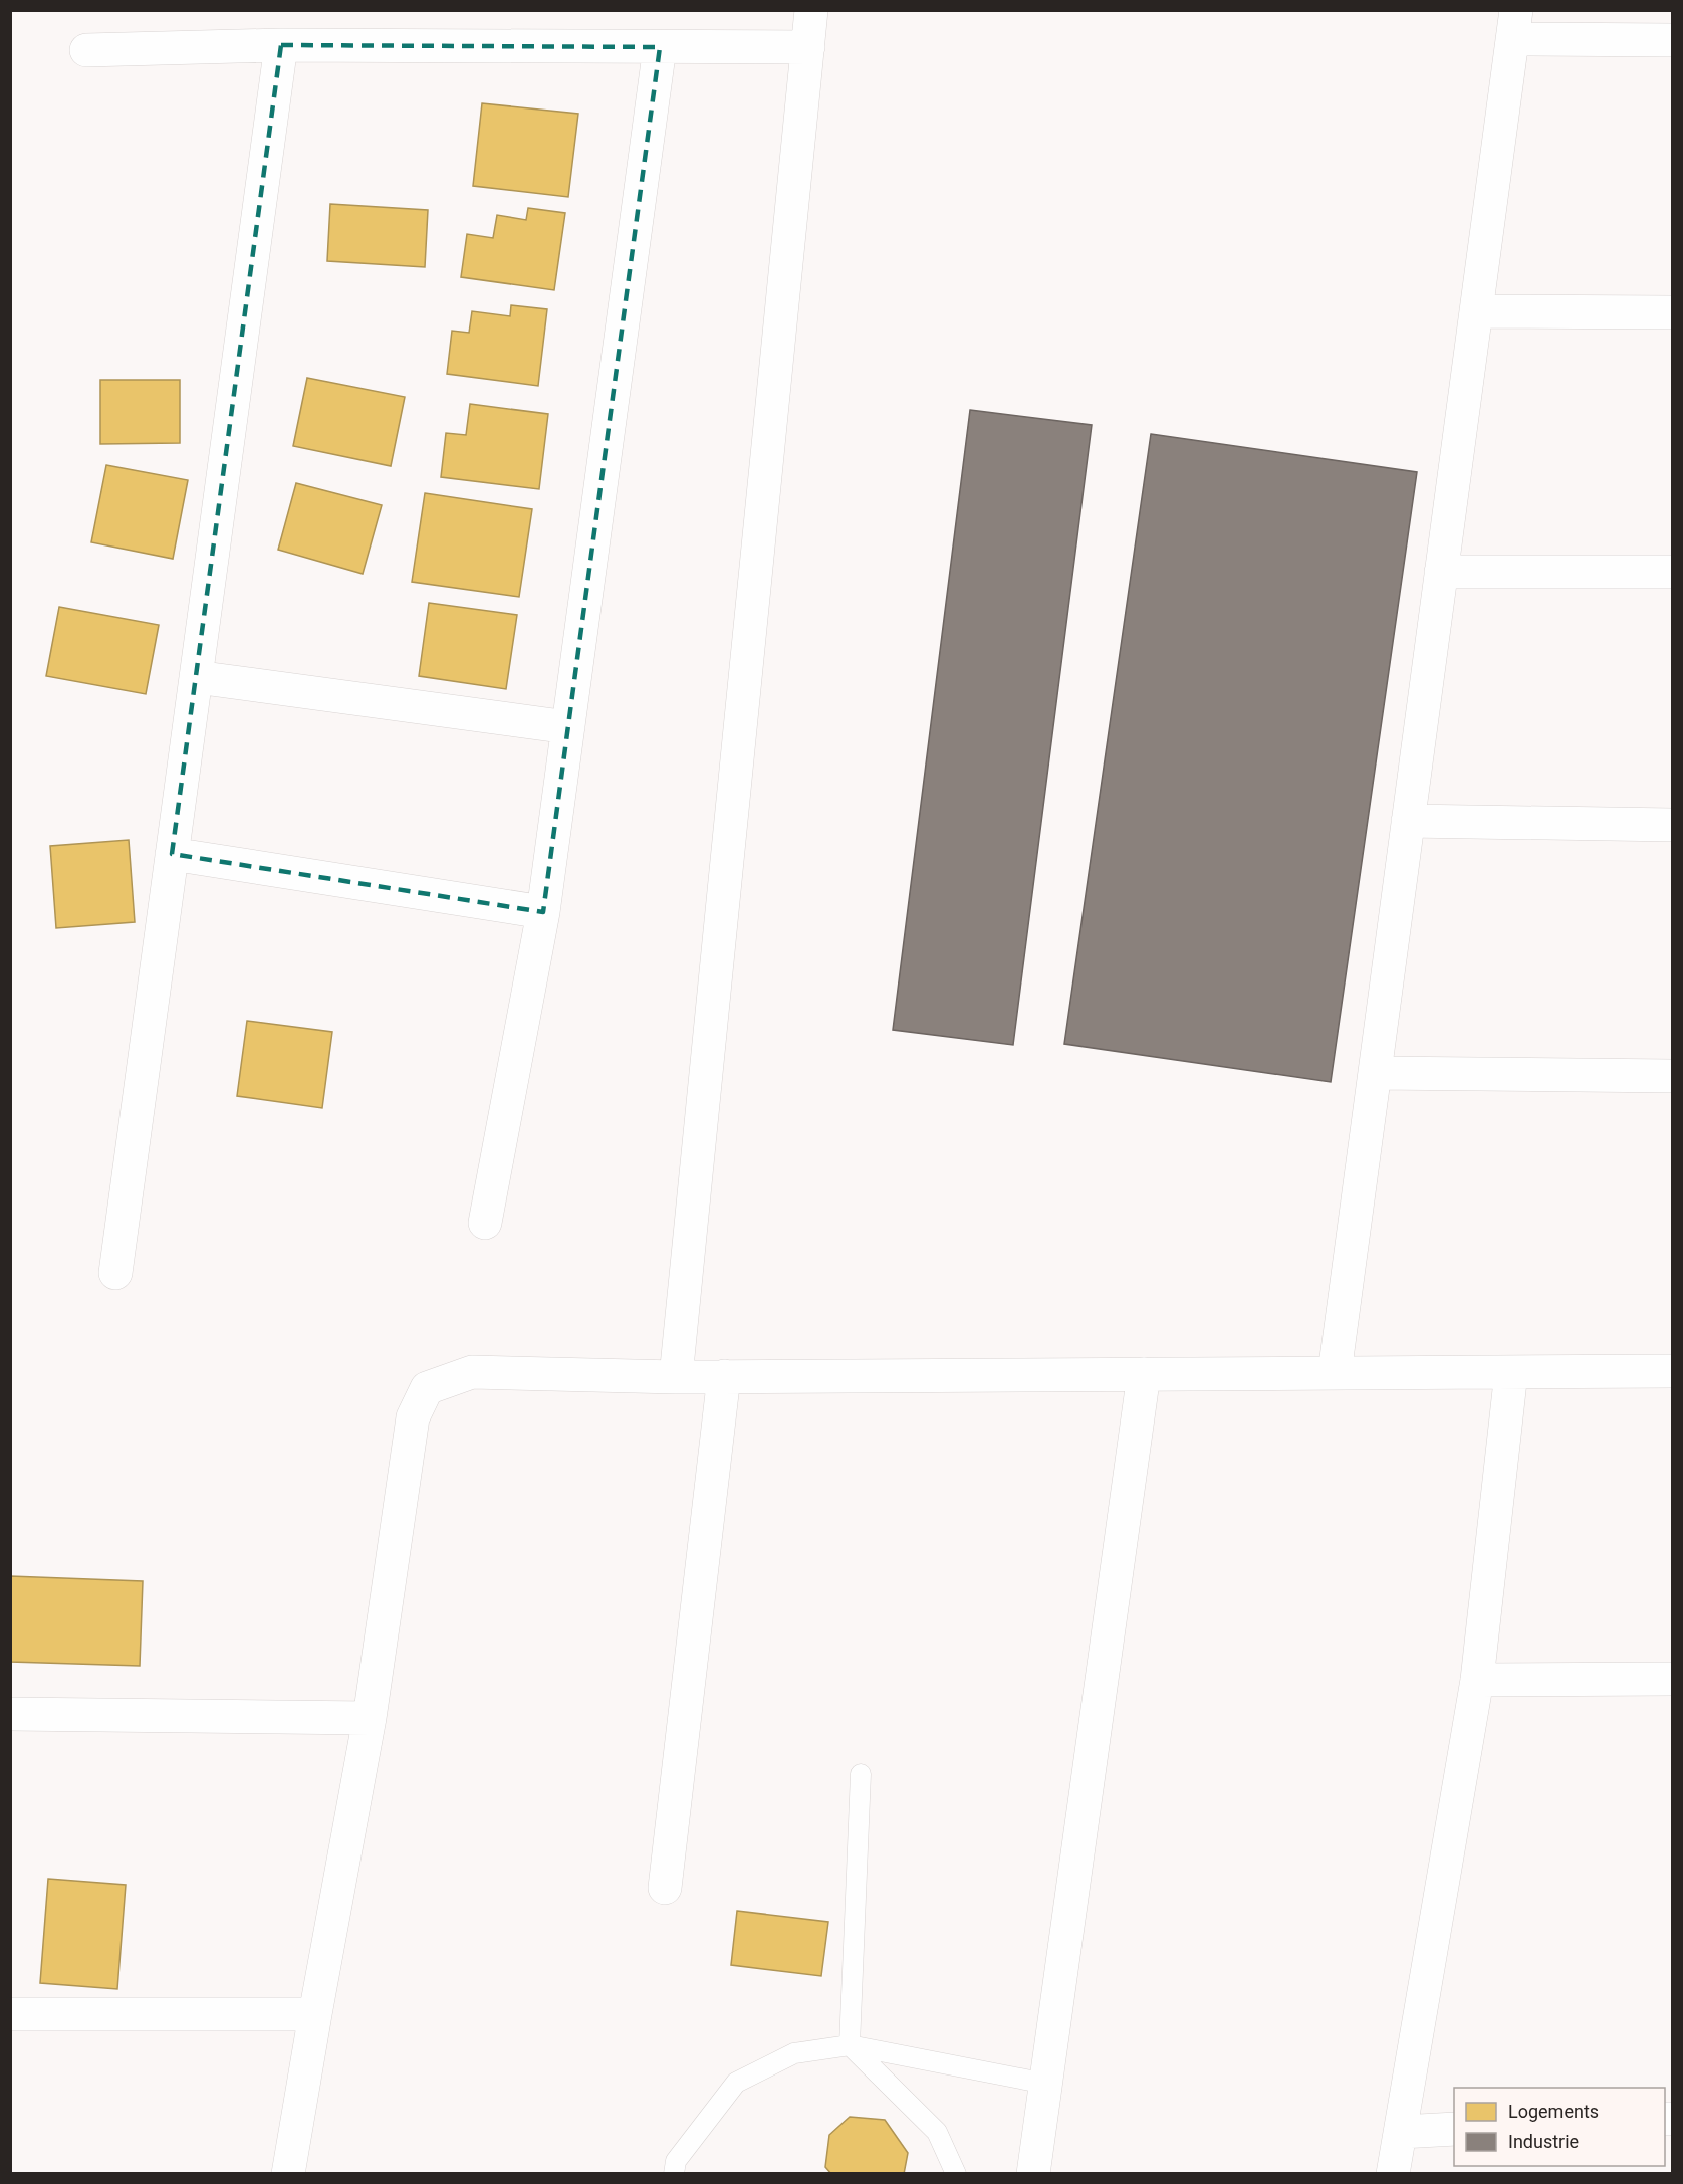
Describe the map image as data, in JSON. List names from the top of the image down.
{
  "legend": ["Logements", "Industrie"]
}
